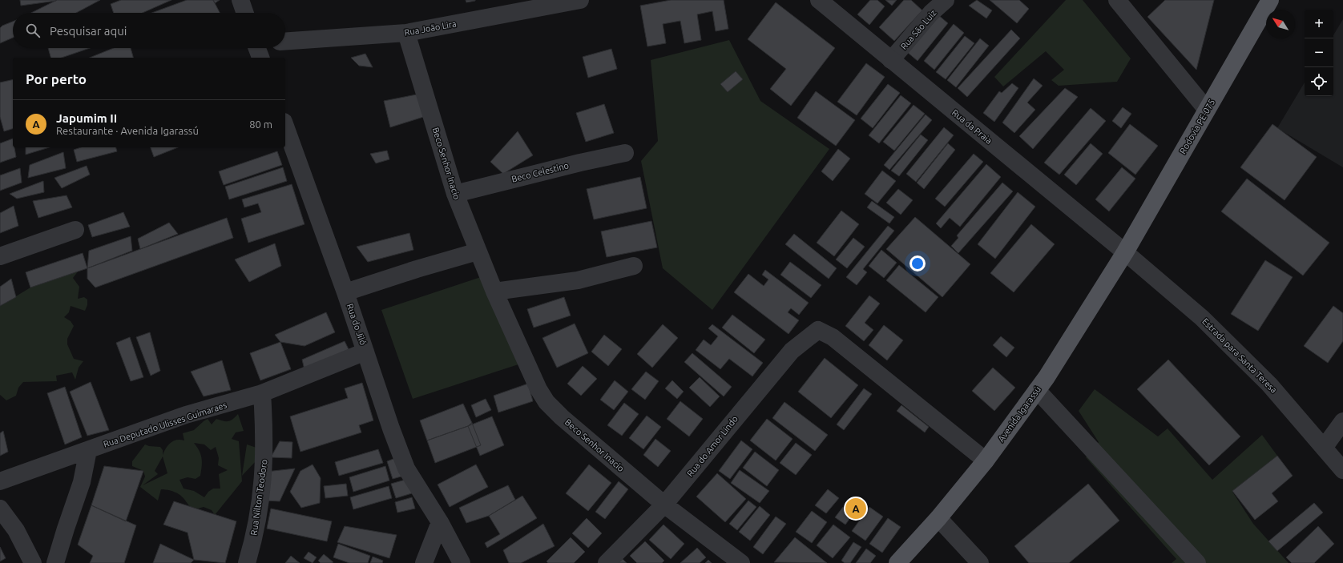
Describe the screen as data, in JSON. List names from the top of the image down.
{
  "streets": {
    "main road": ["Rodovia PE-075", "Avenida Igarassú"],
    "street": [
      "Rua João Lira",
      "Rua São Luiz",
      "Rua da Praia",
      "Beco Senhor Inacio",
      "Beco Celestino",
      "Rua do Jiló",
      "Estrada para Santa Teresa",
      "Rua Deputado Ulisses Guimaraes",
      "Rua do Amor Lindo",
      "Rua Nilton Teodoro"
    ]
  },
  "crossings": [
    ["Rua João Lira", "Beco Senhor Inacio"],
    ["Rua São Luiz", "Rua da Praia"],
    ["Rua da Praia", "Rodovia PE-075"],
    ["Rua da Praia", "Estrada para Santa Teresa"],
    ["Rua da Praia", "Avenida Igarassú"],
    ["Rodovia PE-075", "Estrada para Santa Teresa"],
    ["Rodovia PE-075", "Avenida Igarassú"],
    ["Beco Senhor Inacio", "Beco Celestino"],
    ["Beco Senhor Inacio", "Rua do Amor Lindo"],
    ["Rua do Jiló", "Rua Deputado Ulisses Guimaraes"],
    ["Estrada para Santa Teresa", "Avenida Igarassú"],
    ["Avenida Igarassú", "Rua do Amor Lindo"],
    ["Rua Deputado Ulisses Guimaraes", "Rua Nilton Teodoro"]
  ],
  "north": "top left",
  "page": {
    "map_buttons": ["+", "−"],
    "search": "Pesquisar aqui",
    "heading": "Por perto",
    "list": [
      {
        "mark": "A",
        "name": "Japumim II",
        "note": "Restaurante · Avenida Igarassú",
        "value": "80 m"
      }
    ],
    "pins": "A"
  }
}
